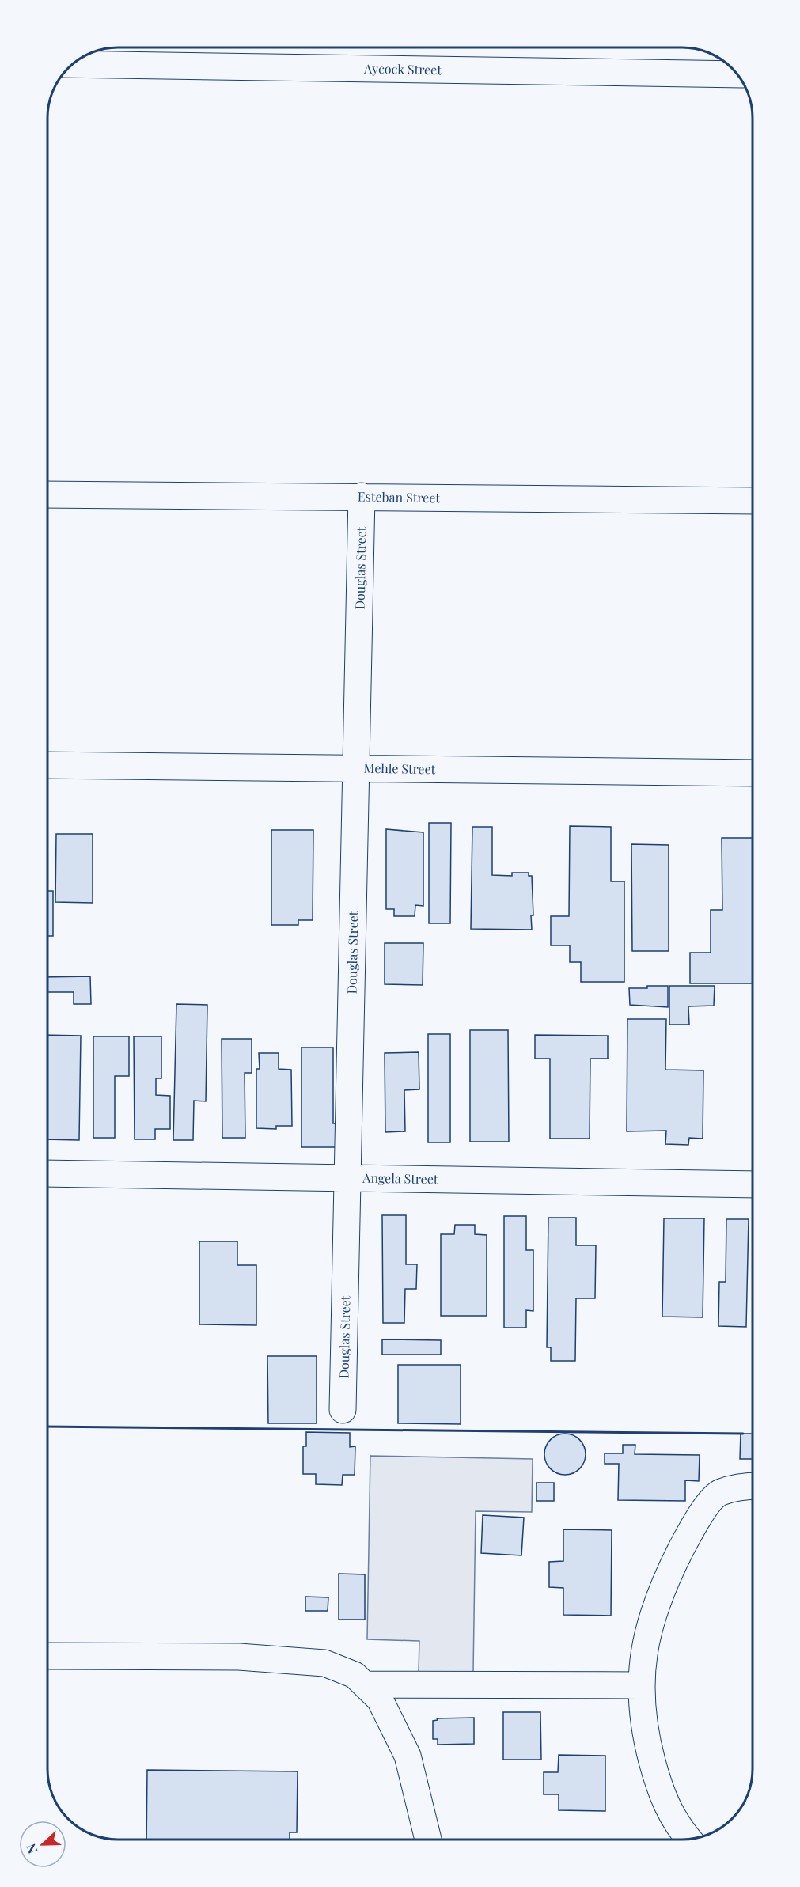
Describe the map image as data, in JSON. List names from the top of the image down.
{
  "streets": {
    "street": [
      "Aycock Street",
      "Esteban Street",
      "Douglas Street",
      "Mehle Street",
      "Angela Street"
    ]
  },
  "crossings": [
    ["Esteban Street", "Douglas Street"],
    ["Douglas Street", "Mehle Street"],
    ["Douglas Street", "Angela Street"]
  ],
  "north": "left"
}
